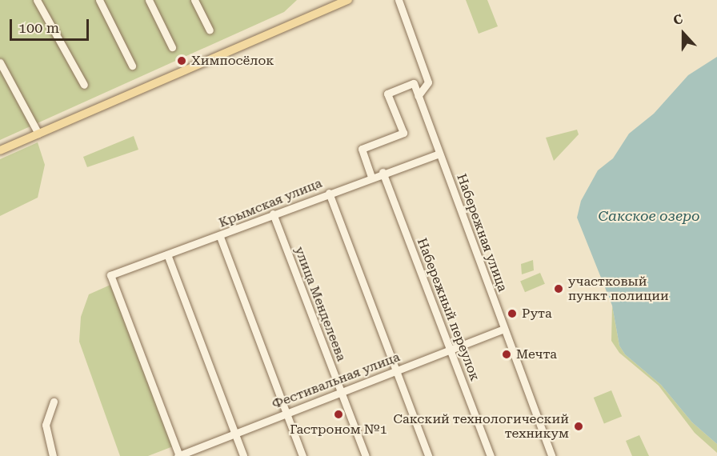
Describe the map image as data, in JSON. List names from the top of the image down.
{
  "streets": {
    "street": [
      "Крымская улица",
      "Набережная улица",
      "улица Менделеева",
      "Набережный переулок",
      "Фестивальная улица"
    ]
  },
  "crossings": [
    ["Крымская улица", "Набережная улица"],
    ["Крымская улица", "улица Менделеева"],
    ["Крымская улица", "Набережный переулок"],
    ["Крымская улица", "Фестивальная улица"],
    ["Набережная улица", "Фестивальная улица"],
    ["улица Менделеева", "Фестивальная улица"],
    ["Набережный переулок", "Фестивальная улица"]
  ],
  "water": ["Сакское озеро"],
  "places": [
    "Химпосёлок",
    "участковый пункт полиции",
    "Рута",
    "Мечта",
    "Гастроном №1",
    "Сакский технологический техникум"
  ],
  "scale_bar": "100 m",
  "north": "top"
}
